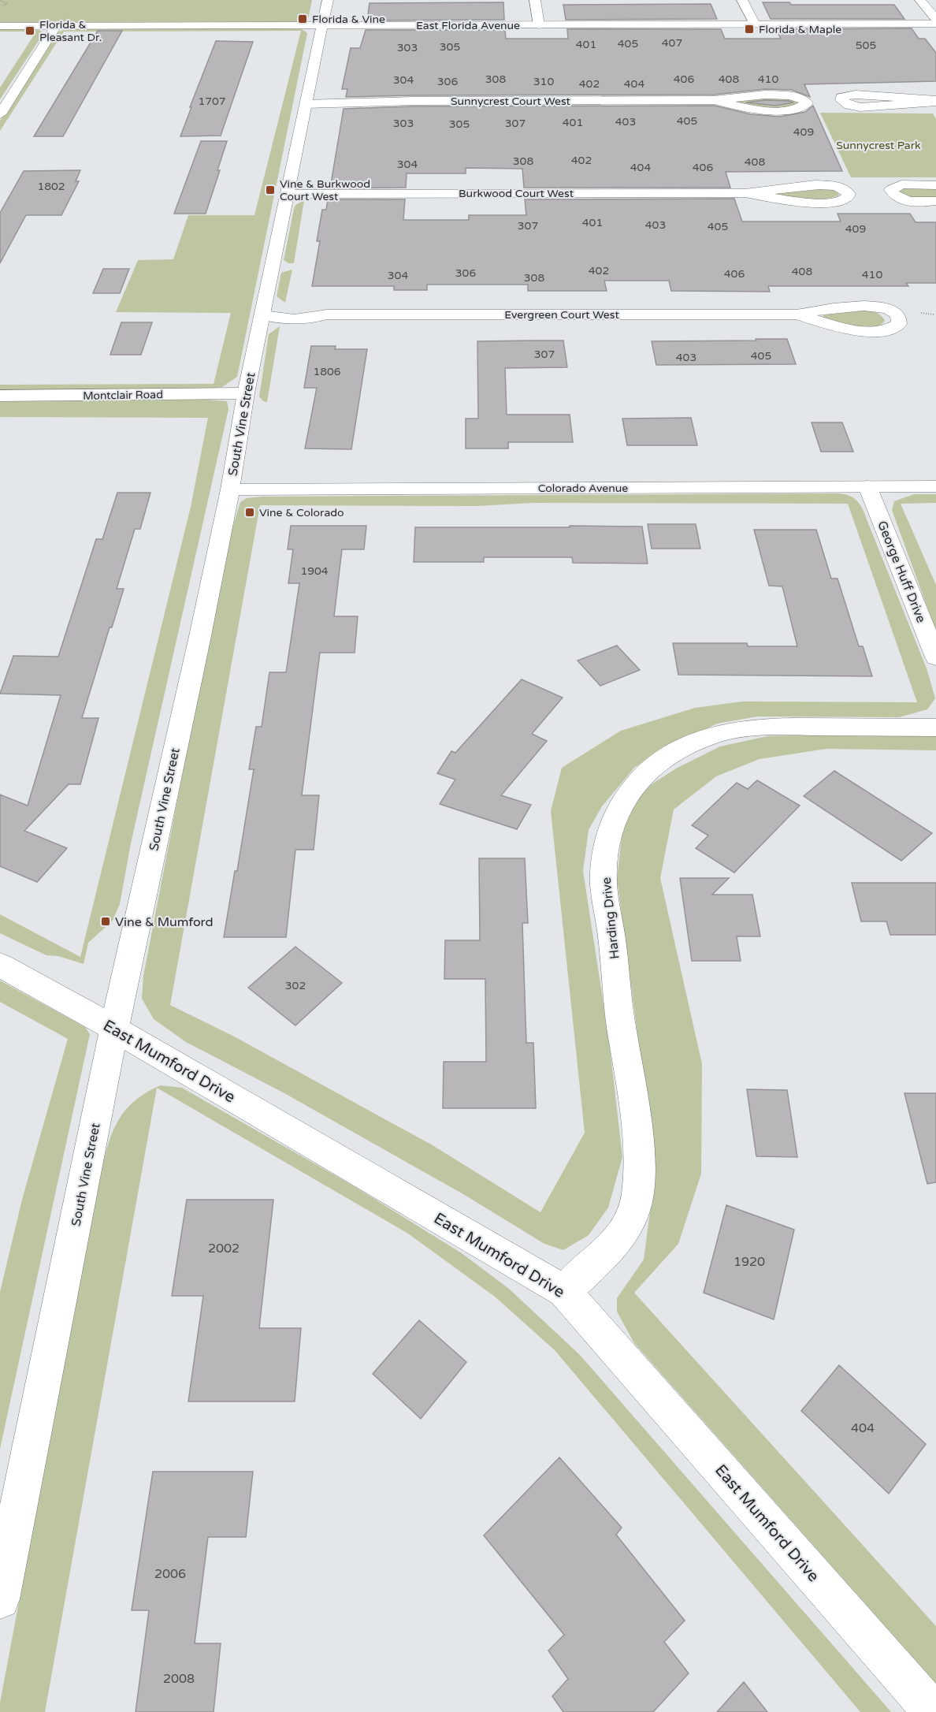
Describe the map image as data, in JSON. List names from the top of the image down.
{
  "streets": {
    "street": [
      "East Florida Avenue",
      "Sunnycrest Court West",
      "Burkwood Court West",
      "Evergreen Court West",
      "Montclair Road",
      "South Vine Street",
      "Colorado Avenue",
      "George Huff Drive",
      "Harding Drive",
      "East Mumford Drive"
    ]
  },
  "crossings": [
    ["East Florida Avenue", "South Vine Street"],
    ["Sunnycrest Court West", "South Vine Street"],
    ["Burkwood Court West", "South Vine Street"],
    ["Evergreen Court West", "South Vine Street"],
    ["Montclair Road", "South Vine Street"],
    ["South Vine Street", "Colorado Avenue"],
    ["South Vine Street", "East Mumford Drive"],
    ["Colorado Avenue", "George Huff Drive"],
    ["Harding Drive", "East Mumford Drive"]
  ],
  "parks": ["Sunnycrest Park"],
  "places": {
    "transit": [
      "Florida & Vine",
      "Florida & Maple",
      "Florida & Pleasant Dr.",
      "Vine & Burkwood Court West",
      "Vine & Colorado",
      "Vine & Mumford"
    ]
  },
  "house_numbers": [
    "407",
    "405",
    "401",
    "505",
    "305",
    "303",
    "308",
    "406",
    "408",
    "410",
    "304",
    "306",
    "310",
    "402",
    "404",
    "1707",
    "405",
    "403",
    "401",
    "303",
    "307",
    "305",
    "409",
    "402",
    "308",
    "408",
    "304",
    "404",
    "406",
    "1802",
    "401",
    "403",
    "307",
    "405",
    "409",
    "402",
    "408",
    "306",
    "406",
    "410",
    "304",
    "308",
    "307",
    "405",
    "403",
    "1806",
    "1904",
    "302",
    "2002",
    "1920",
    "404",
    "2006",
    "2008"
  ]
}
